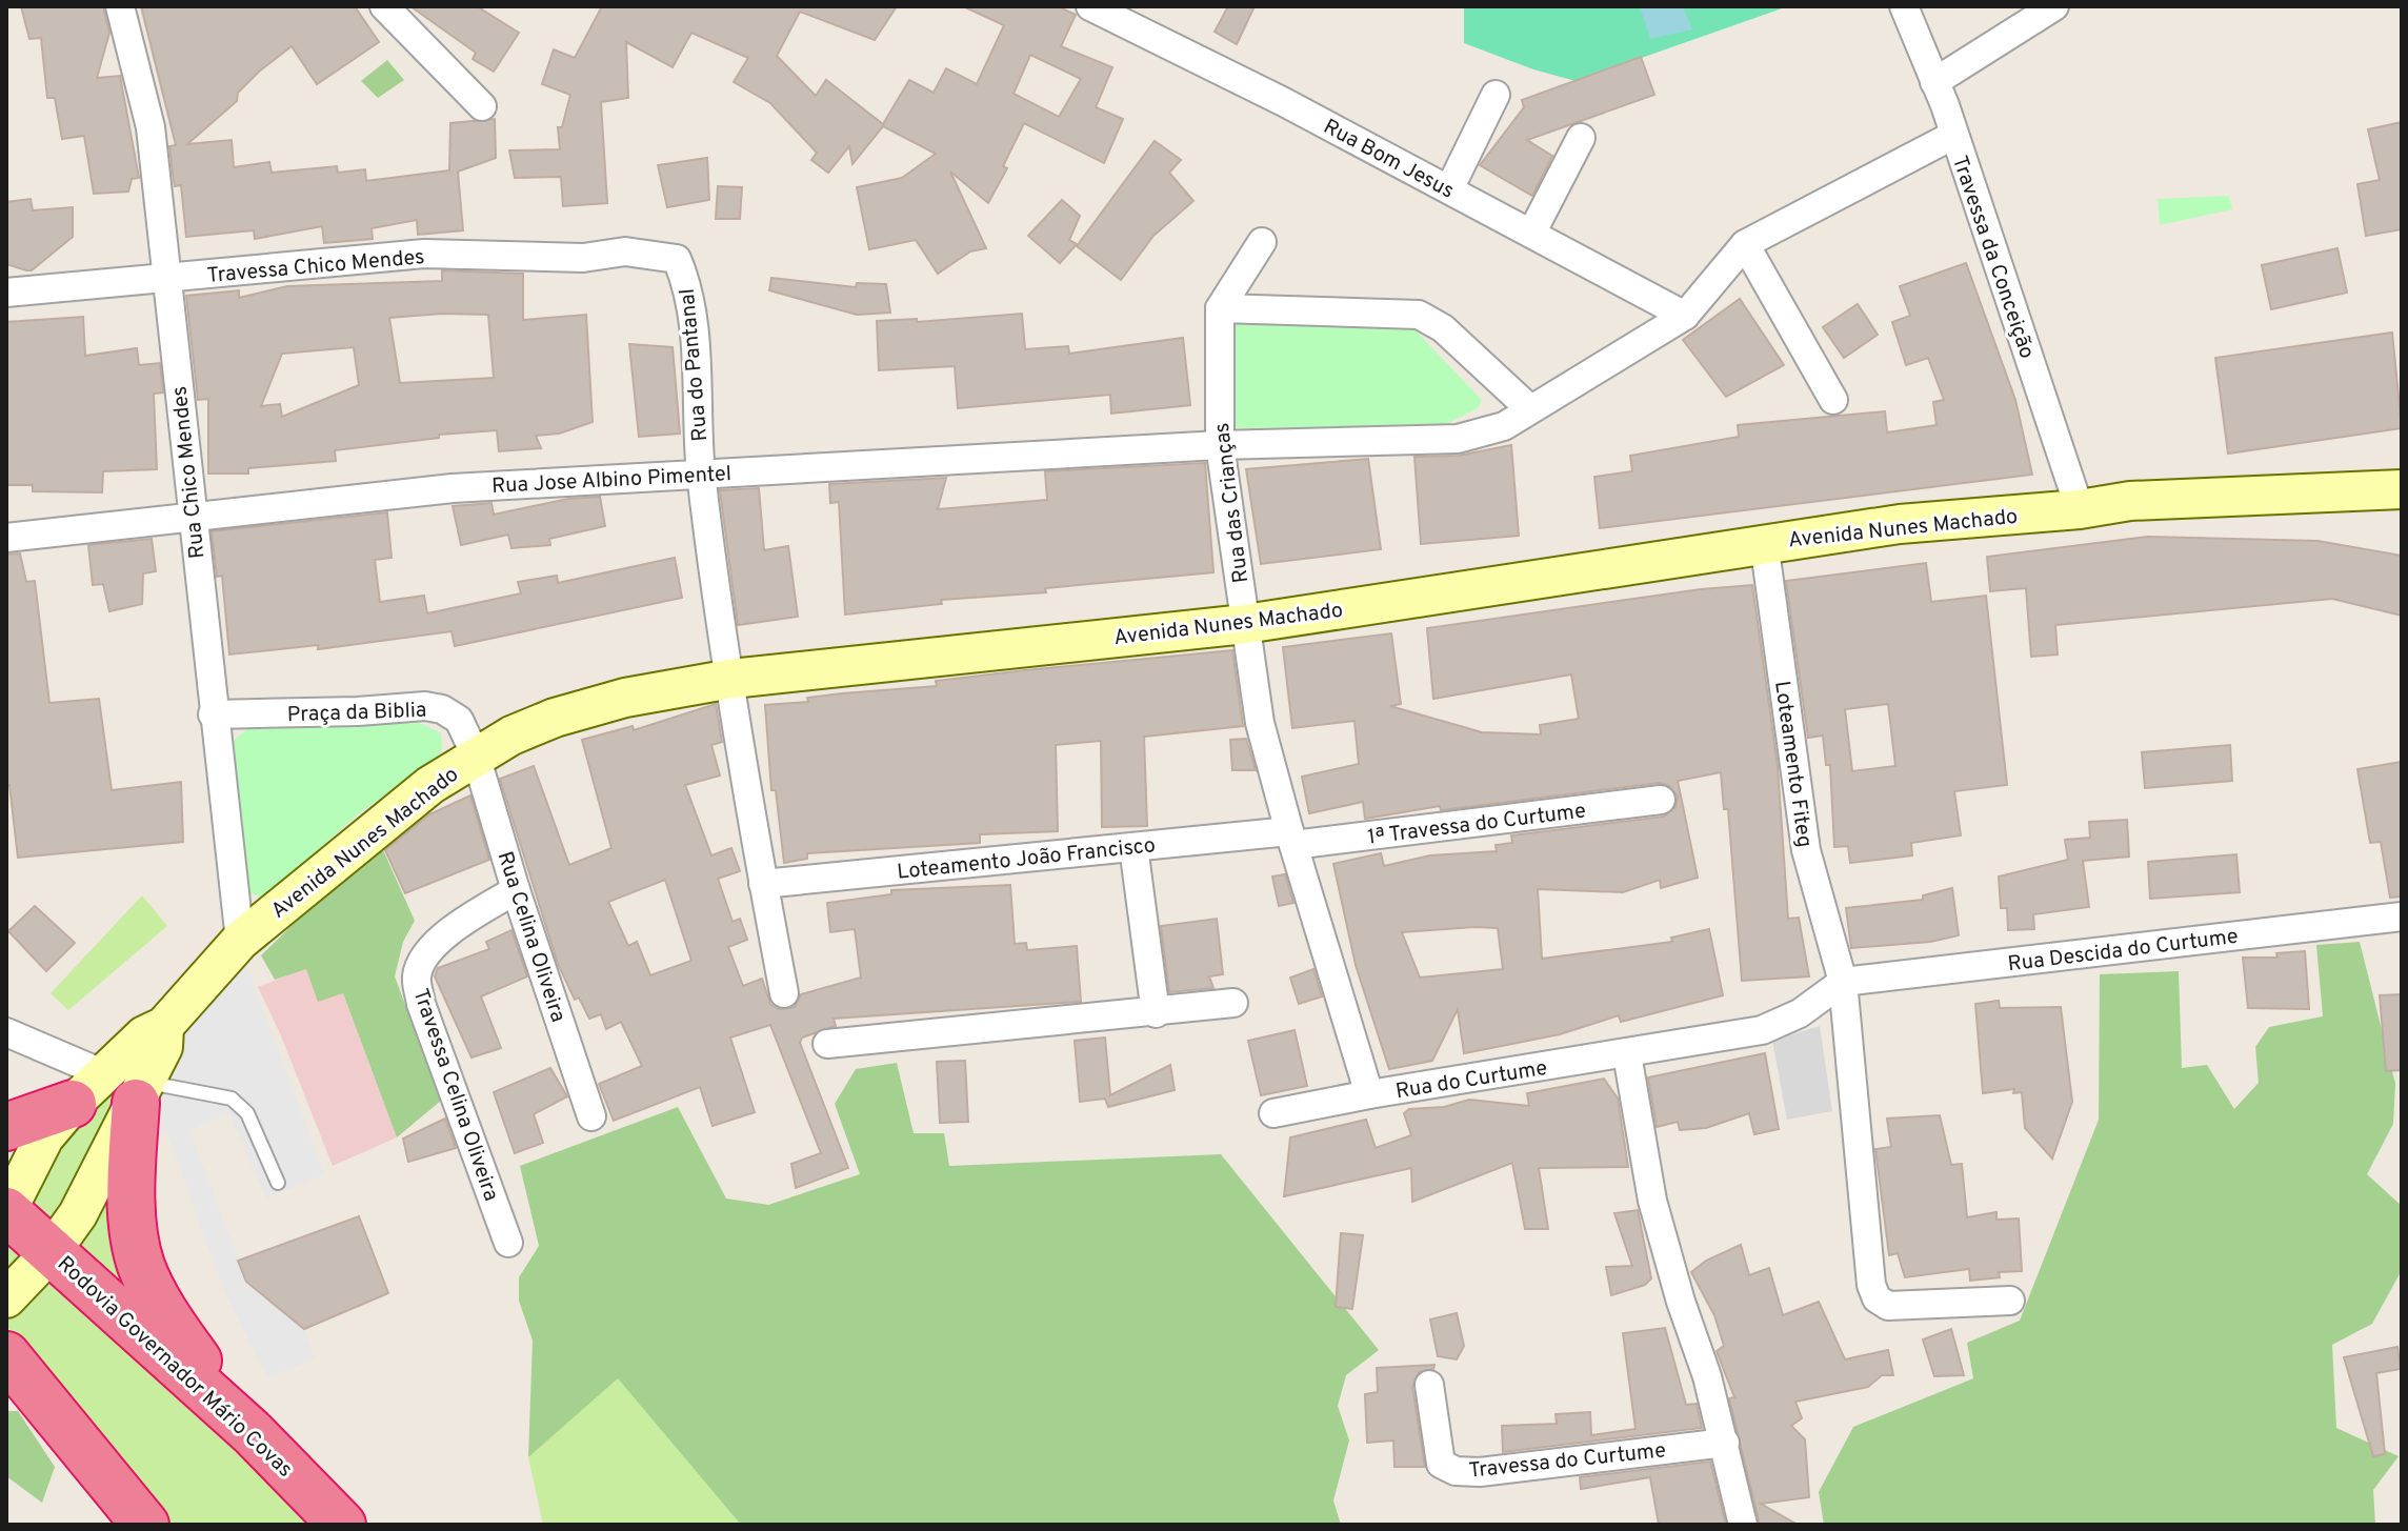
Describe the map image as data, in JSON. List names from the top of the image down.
{
  "streets": {
    "highway": ["Rodovia Governador Mário Covas"],
    "street": [
      "Rua Bom Jesus",
      "Travessa da Conceição",
      "Travessa Chico Mendes",
      "Rua do Pantanal",
      "Rua Chico Mendes",
      "Rua Jose Albino Pimentel",
      "Rua das Crianças",
      "Avenida Nunes Machado",
      "Praça da Biblia",
      "Loteamento Fiteg",
      "1ª Travessa do Curtume",
      "Loteamento João Francisco",
      "Rua Celina Oliveira",
      "Rua Descida do Curtume",
      "Rua do Curtume",
      "Travessa Celina Oliveira",
      "Travessa do Curtume"
    ]
  },
  "crossings": [
    ["Rua Bom Jesus", "Rua Jose Albino Pimentel"],
    ["Travessa da Conceição", "Avenida Nunes Machado"],
    ["Travessa Chico Mendes", "Rua do Pantanal"],
    ["Travessa Chico Mendes", "Rua Chico Mendes"],
    ["Rua do Pantanal", "Rua Jose Albino Pimentel"],
    ["Rua Chico Mendes", "Rua Jose Albino Pimentel"],
    ["Rua Chico Mendes", "Avenida Nunes Machado"],
    ["Rua Chico Mendes", "Praça da Biblia"],
    ["Rua Jose Albino Pimentel", "Rua das Crianças"],
    ["Rua das Crianças", "Avenida Nunes Machado"],
    ["Rua das Crianças", "Rua do Curtume"],
    ["Avenida Nunes Machado", "Praça da Biblia"],
    ["Avenida Nunes Machado", "Loteamento Fiteg"],
    ["Avenida Nunes Machado", "Rua Celina Oliveira"],
    ["Avenida Nunes Machado", "Rua do Curtume"],
    ["Avenida Nunes Machado", "Rodovia Governador Mário Covas"],
    ["Praça da Biblia", "Rua Celina Oliveira"],
    ["Loteamento Fiteg", "Rua Descida do Curtume"],
    ["Loteamento Fiteg", "Rua do Curtume"],
    ["1ª Travessa do Curtume", "Loteamento João Francisco"],
    ["1ª Travessa do Curtume", "Rua do Curtume"],
    ["Loteamento João Francisco", "Rua do Curtume"],
    ["Rua Celina Oliveira", "Travessa Celina Oliveira"],
    ["Rua Descida do Curtume", "Rua do Curtume"]
  ]
}
